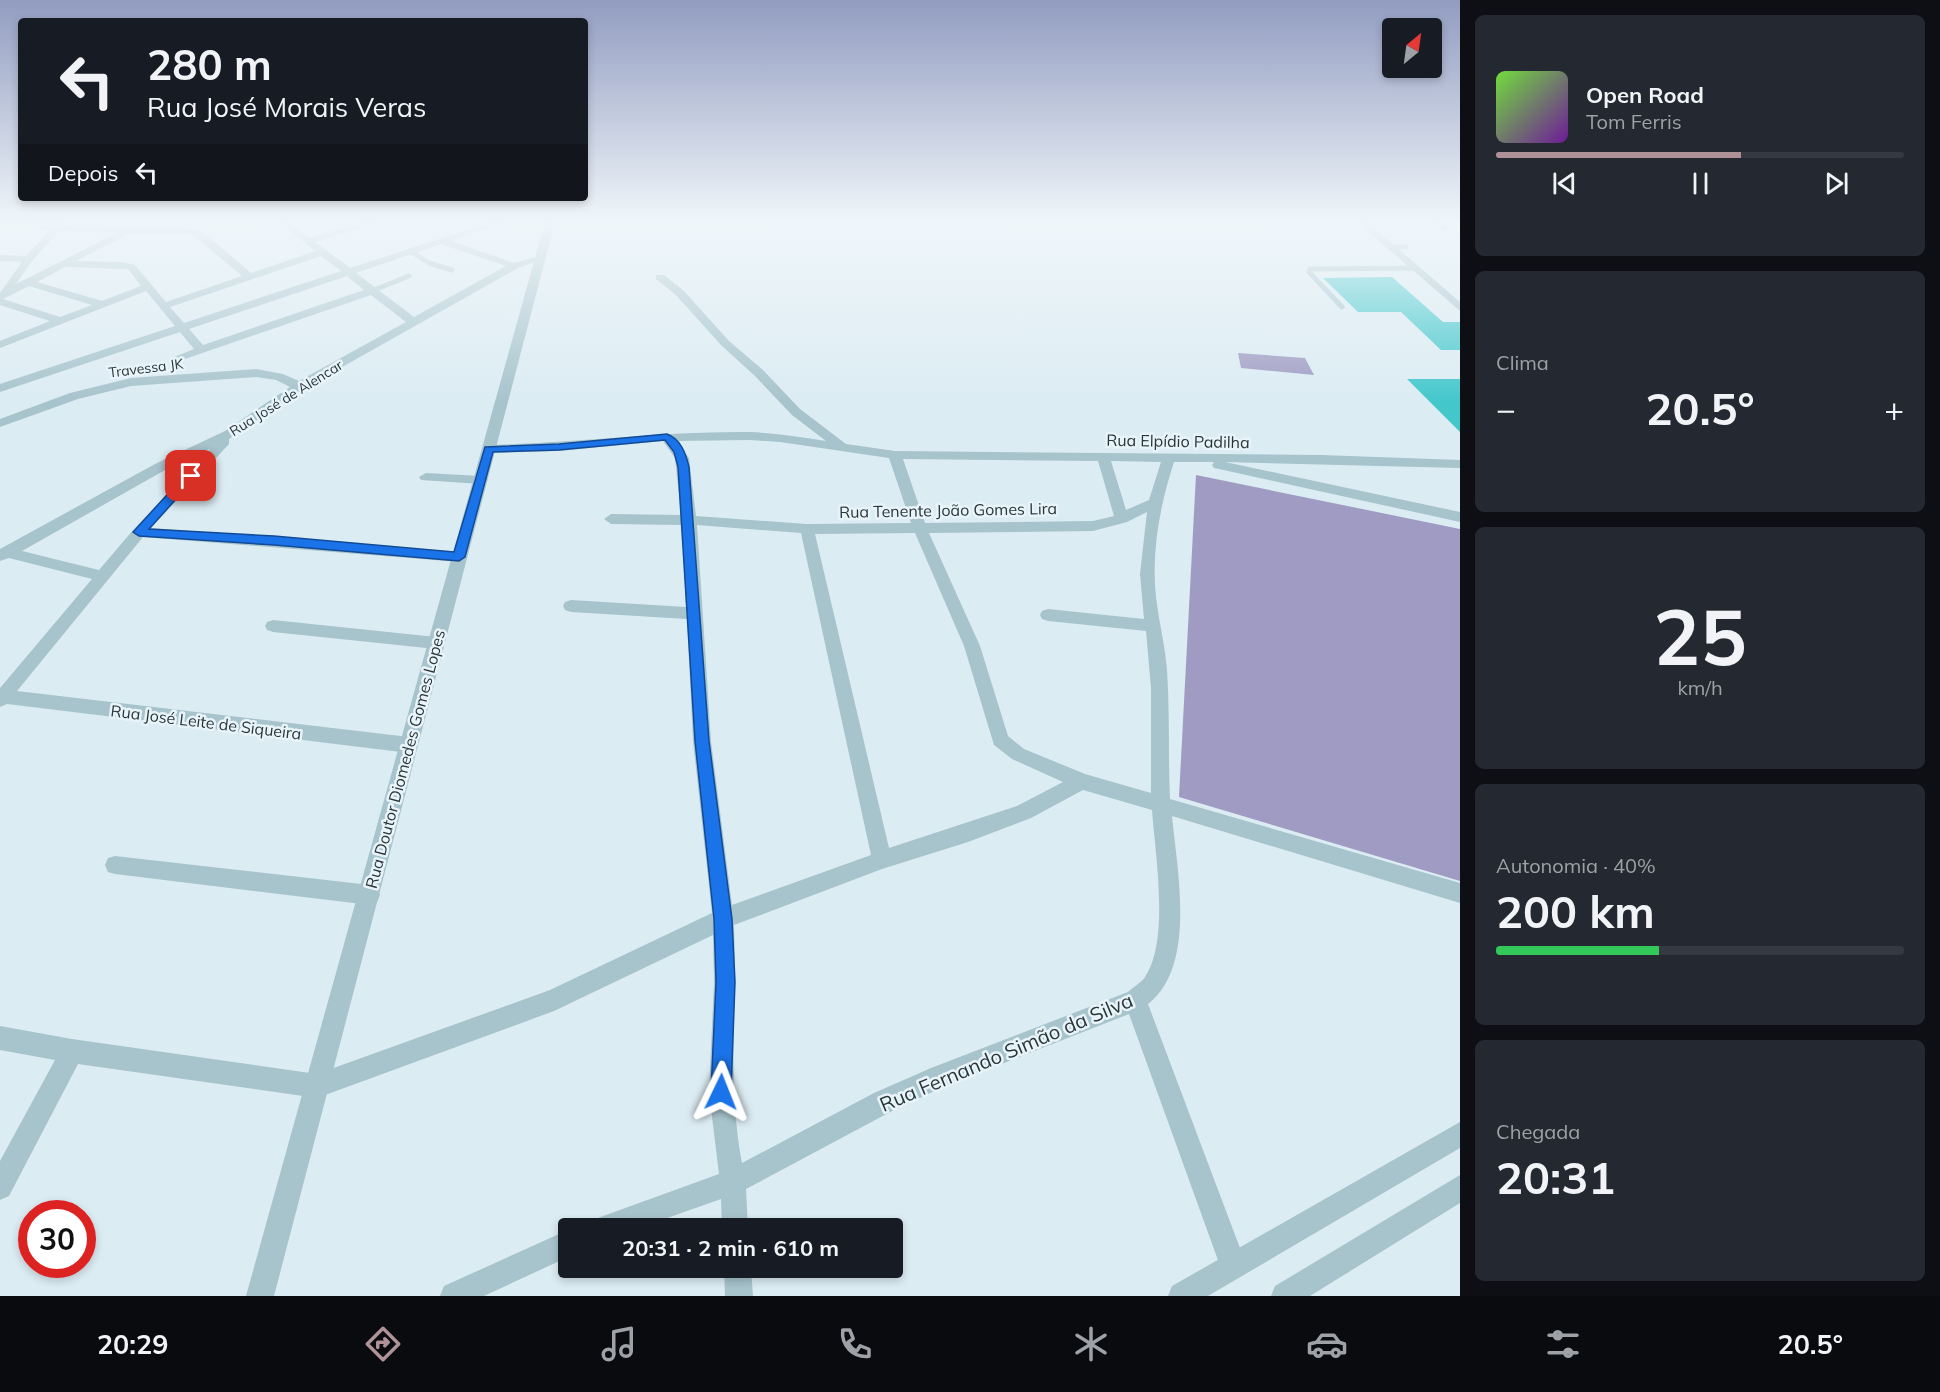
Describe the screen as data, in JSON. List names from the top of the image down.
{
  "streets": {
    "street": [
      "Travessa JK",
      "Rua José de Alencar",
      "Rua Elpídio Padilha",
      "Rua Tenente João Gomes Lira",
      "Rua José Leite de Siqueira",
      "Rua Doutor Diomedes Gomes Lopes",
      "Rua Fernando Simão da Silva"
    ]
  },
  "crossings": [
    ["Travessa JK", "Rua José de Alencar"],
    ["Rua Elpídio Padilha", "Rua Doutor Diomedes Gomes Lopes"],
    ["Rua Tenente João Gomes Lira", "Rua Fernando Simão da Silva"],
    ["Rua José Leite de Siqueira", "Rua Doutor Diomedes Gomes Lopes"]
  ],
  "north": "top right",
  "page": {
    "turn": ["280 m", "Rua José Morais Veras"],
    "song": ["Open Road", "Tom Ferris"],
    "then": "Depois",
    "tile": [
      "Clima",
      ["25", "km/h"],
      ["Autonomia · 40%", "200 km"],
      ["Chegada", "20:31"]
    ],
    "heat": ["−", "20.5°", "+"],
    "limit": "30",
    "trip": "20:31 · 2 min · 610 m",
    "tabs": ["20:29", "20.5°"]
  }
}
